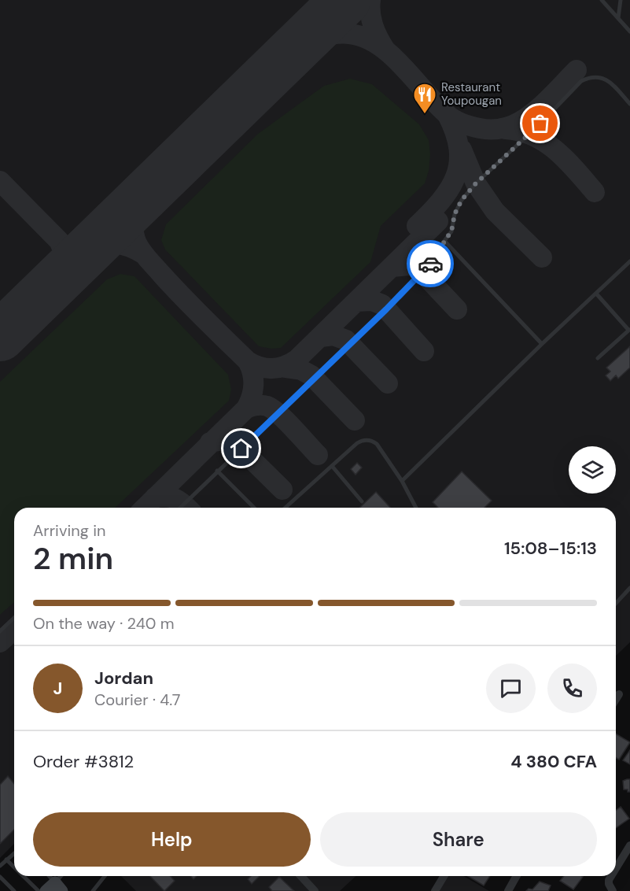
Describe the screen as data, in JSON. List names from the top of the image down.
{
  "places": {
    "restaurant": ["Restaurant Youpougan"]
  },
  "page": {
    "heading": ["2 min", "Arriving in", "15:08–15:13"],
    "panel": [
      "Jordan",
      "Courier · 4.7",
      "Order #3812",
      "4 380 CFA"
    ],
    "bar": "On the way · 240 m",
    "round": "J",
    "buttons": ["Help", "Share"]
  }
}
